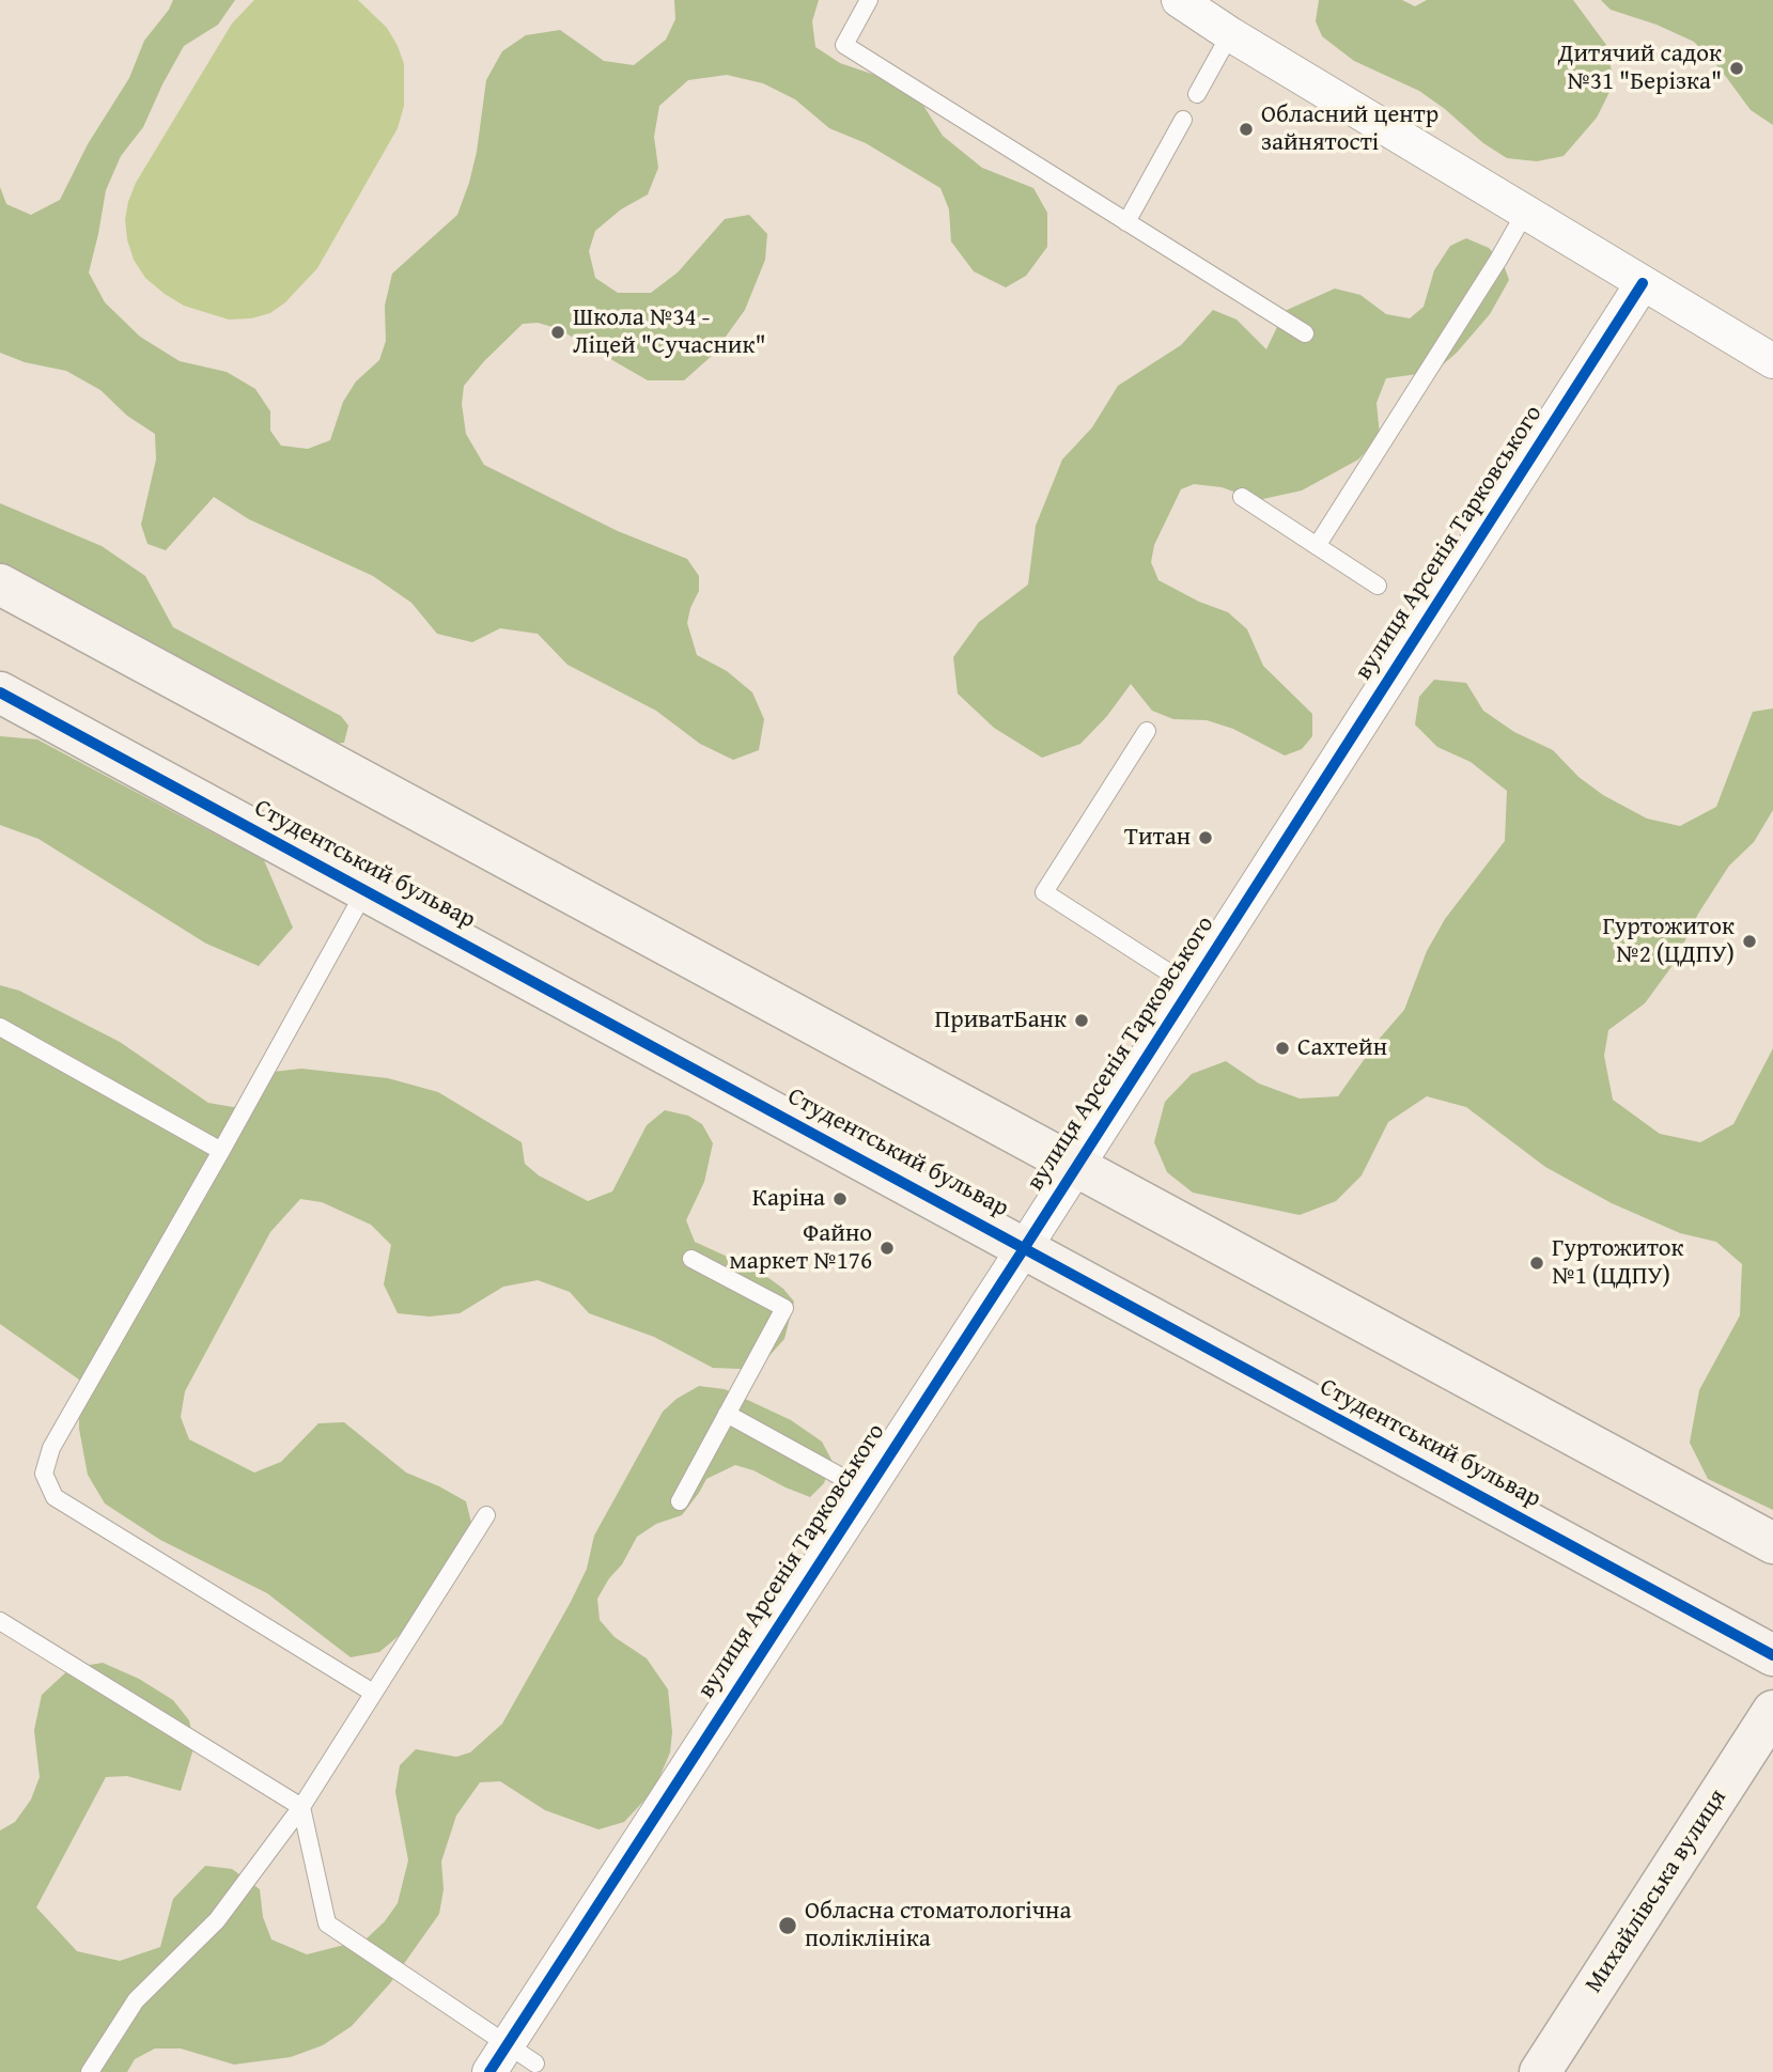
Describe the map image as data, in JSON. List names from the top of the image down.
{
  "streets": {
    "street": ["вулиця Арсенія Тарковського", "Студентський бульвар", "Михайлівська вулиця"]
  },
  "crossings": [
    ["вулиця Арсенія Тарковського", "Студентський бульвар"]
  ],
  "places": [
    "Дитячий садок №31 \"Берізка\"",
    "Обласний центр зайнятості",
    "Школа №34 - Ліцей \"Сучасник\"",
    "Титан",
    "Гуртожиток №2 (ЦДПУ)",
    "ПриватБанк",
    "Сахтейн",
    "Каріна",
    "Файно маркет №176",
    "Гуртожиток №1 (ЦДПУ)",
    "Обласна стоматологічна поліклініка"
  ]
}
